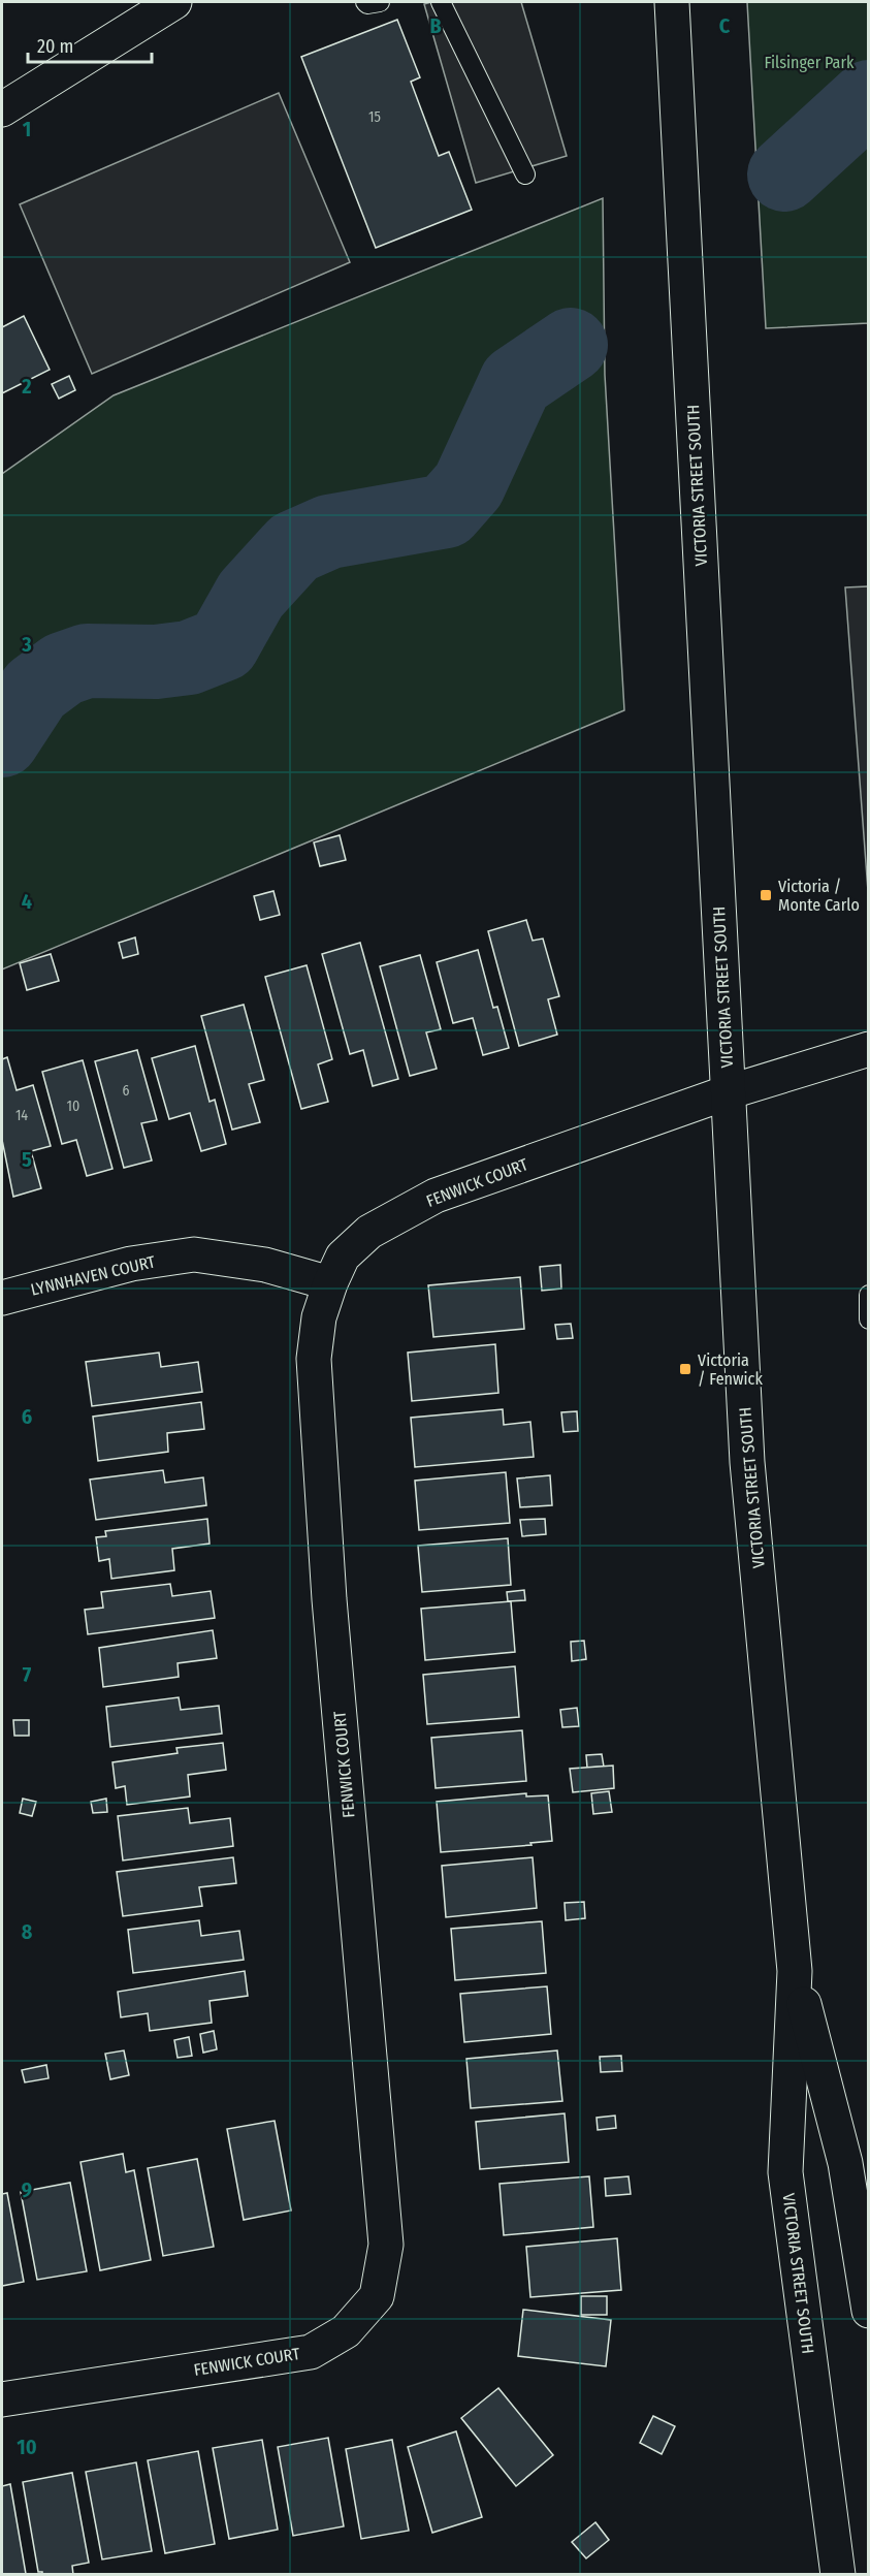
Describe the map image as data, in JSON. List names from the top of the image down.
{
  "streets": {
    "main road": ["VICTORIA STREET SOUTH", "FENWICK COURT", "LYNNHAVEN COURT"]
  },
  "crossings": [
    ["VICTORIA STREET SOUTH", "FENWICK COURT"],
    ["FENWICK COURT", "LYNNHAVEN COURT"]
  ],
  "parks": ["Filsinger Park"],
  "places": {
    "transit": ["Victoria / Monte Carlo", "Victoria / Fenwick"]
  },
  "house_numbers": [
    "15",
    "6",
    "10",
    "14"
  ],
  "scale_bar": "20 m",
  "grid": {
    "columns": ["B", "C"],
    "rows": [
      "1",
      "2",
      "3",
      "4",
      "5",
      "6",
      "7",
      "8",
      "9",
      "10"
    ]
  }
}
